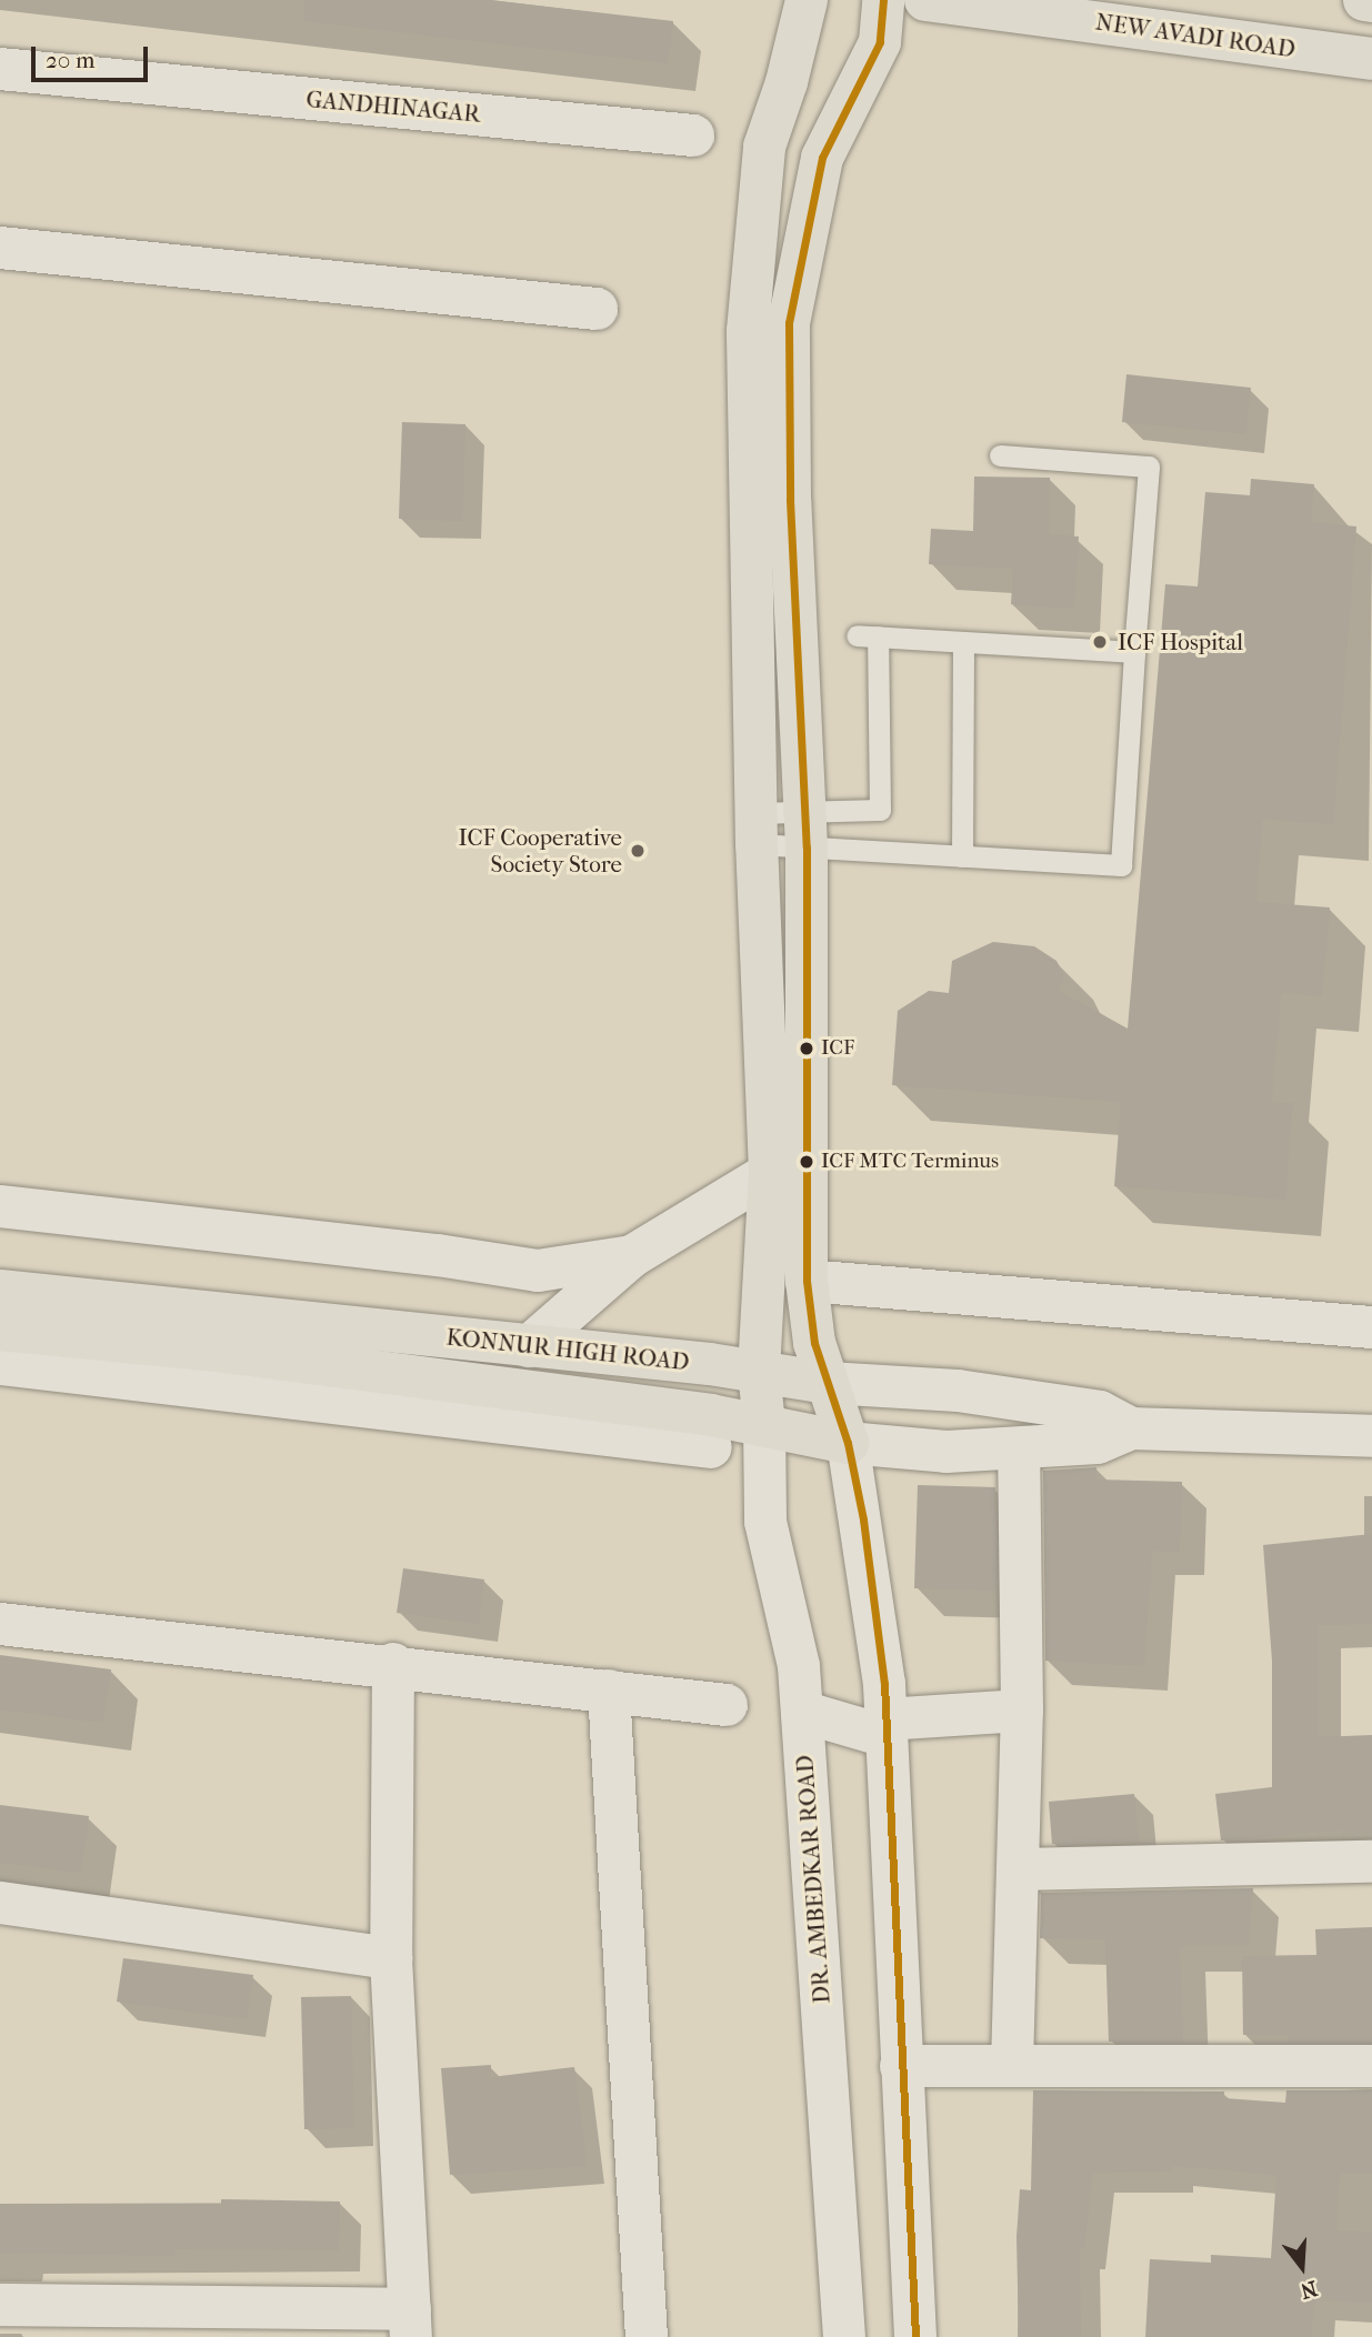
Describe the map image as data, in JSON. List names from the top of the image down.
{
  "streets": {
    "main road": ["NEW AVADI ROAD", "KONNUR HIGH ROAD"],
    "street": ["GANDHINAGAR", "DR. AMBEDKAR ROAD"]
  },
  "places": [
    "ICF Hospital",
    "ICF Cooperative Society Store",
    "ICF",
    "ICF MTC Terminus"
  ],
  "scale_bar": "20 m",
  "north": "bottom"
}
